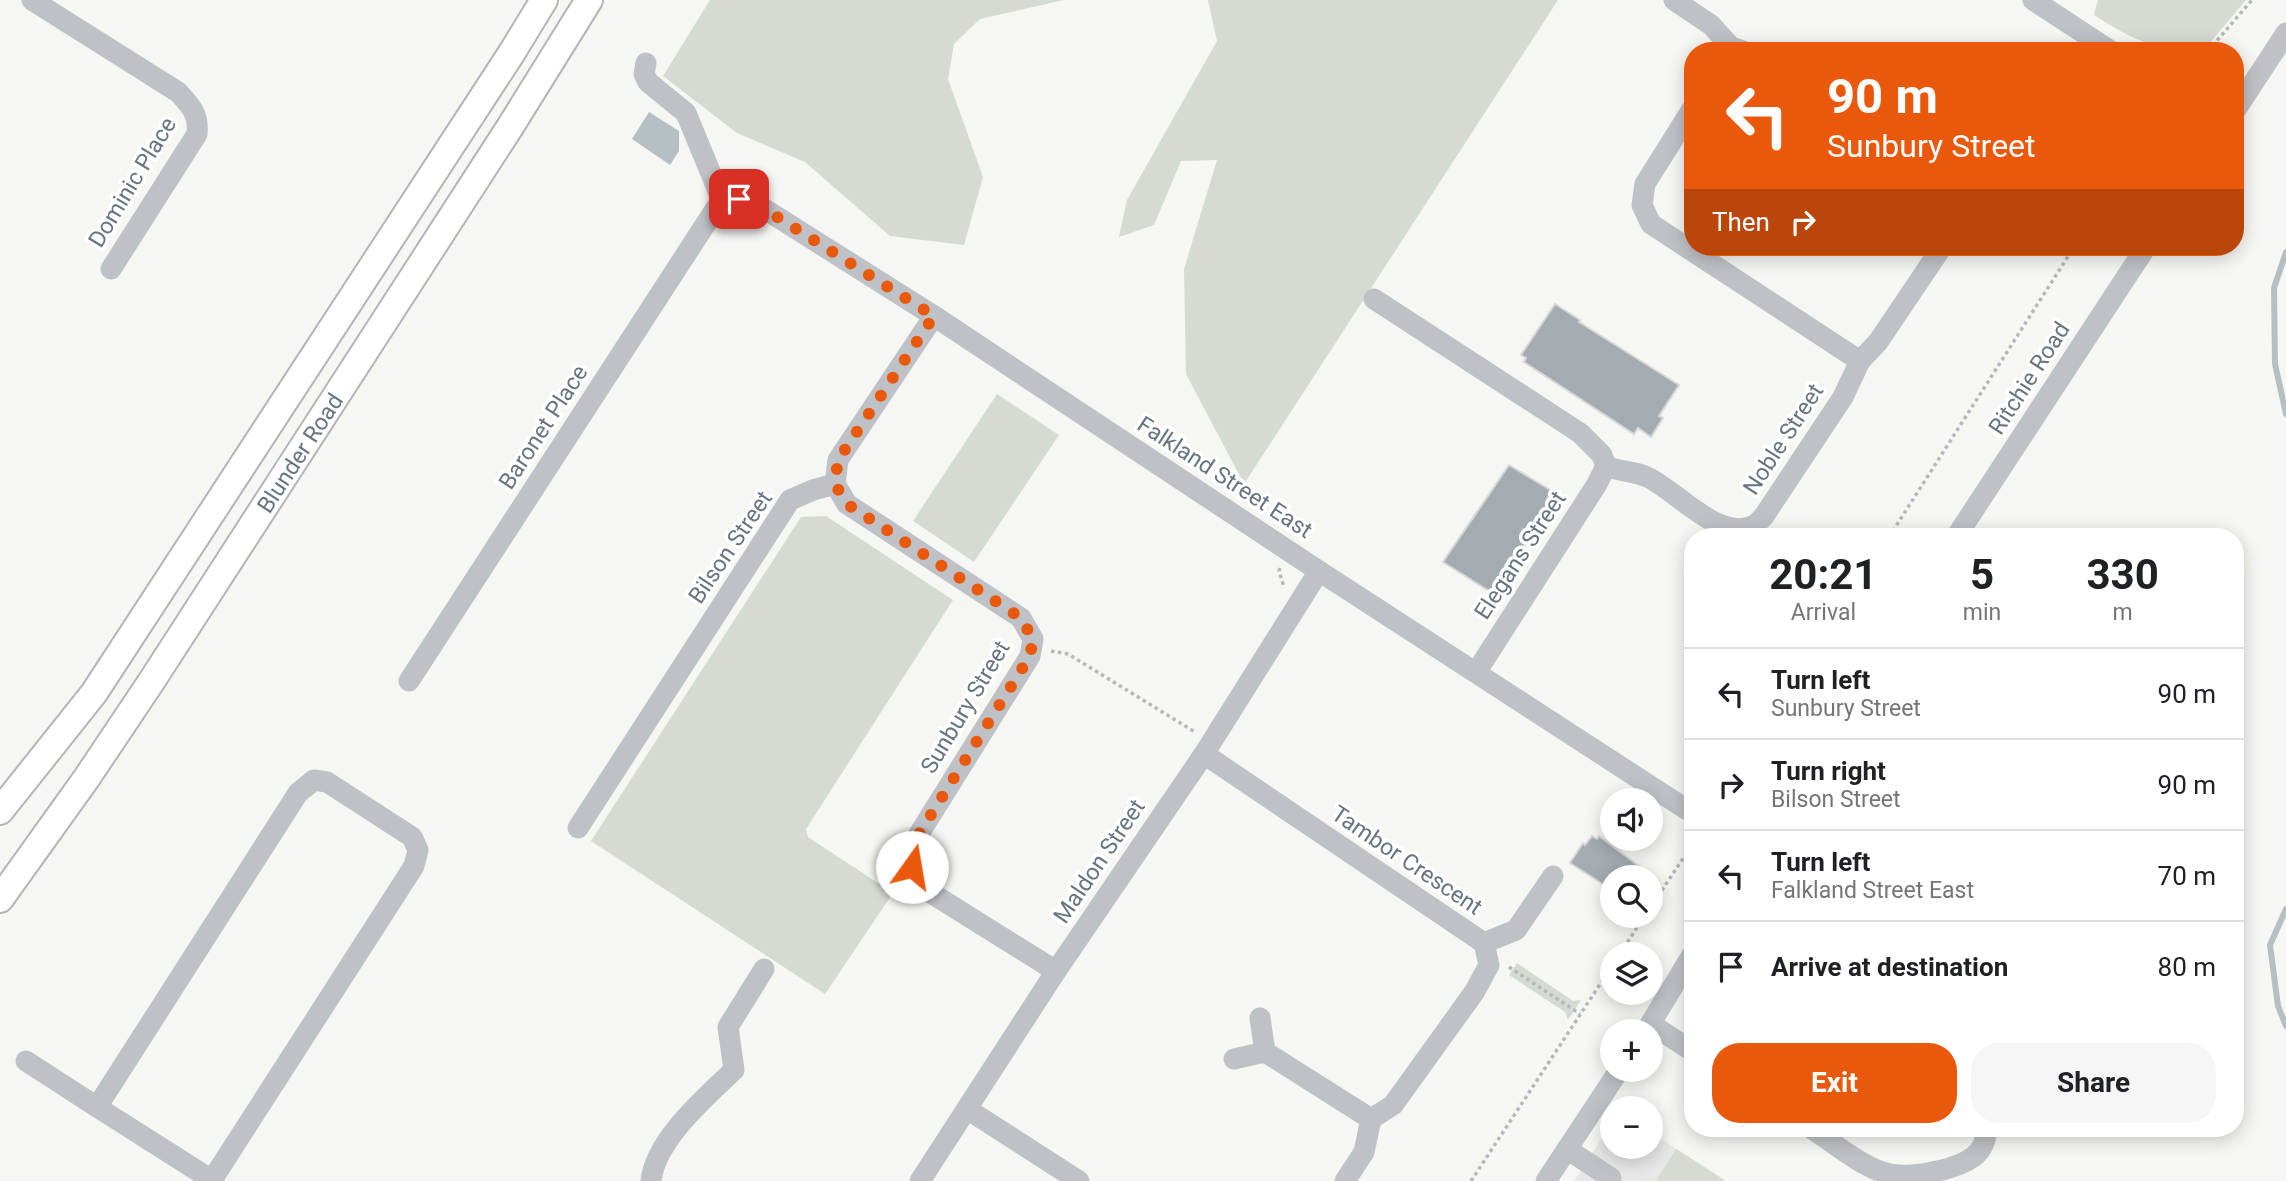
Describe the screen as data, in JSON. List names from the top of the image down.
{
  "streets": {
    "main road": ["Blunder Road"],
    "street": [
      "Dominic Place",
      "Ritchie Road",
      "Baronet Place",
      "Noble Street",
      "Falkland Street East",
      "Bilson Street",
      "Elegans Street",
      "Sunbury Street",
      "Tambor Crescent",
      "Maldon Street"
    ]
  },
  "crossings": [
    ["Baronet Place", "Falkland Street East"],
    ["Noble Street", "Elegans Street"],
    ["Falkland Street East", "Elegans Street"],
    ["Falkland Street East", "Maldon Street"],
    ["Bilson Street", "Sunbury Street"],
    ["Sunbury Street", "Maldon Street"],
    ["Tambor Crescent", "Maldon Street"]
  ],
  "page": {
    "turn": ["90 m", "Sunbury Street"],
    "then": "Then",
    "eta": [
      "20:21",
      "Arrival",
      "5",
      "min",
      "330",
      "m"
    ],
    "list": [
      {
        "name": "Turn left",
        "note": "Sunbury Street",
        "value": "90 m"
      },
      {
        "name": "Turn right",
        "note": "Bilson Street",
        "value": "90 m"
      },
      {
        "name": "Turn left",
        "note": "Falkland Street East",
        "value": "70 m"
      },
      {
        "name": "Arrive at destination",
        "value": "80 m"
      }
    ],
    "map_buttons": ["+", "−"],
    "buttons": ["Exit", "Share"]
  }
}
